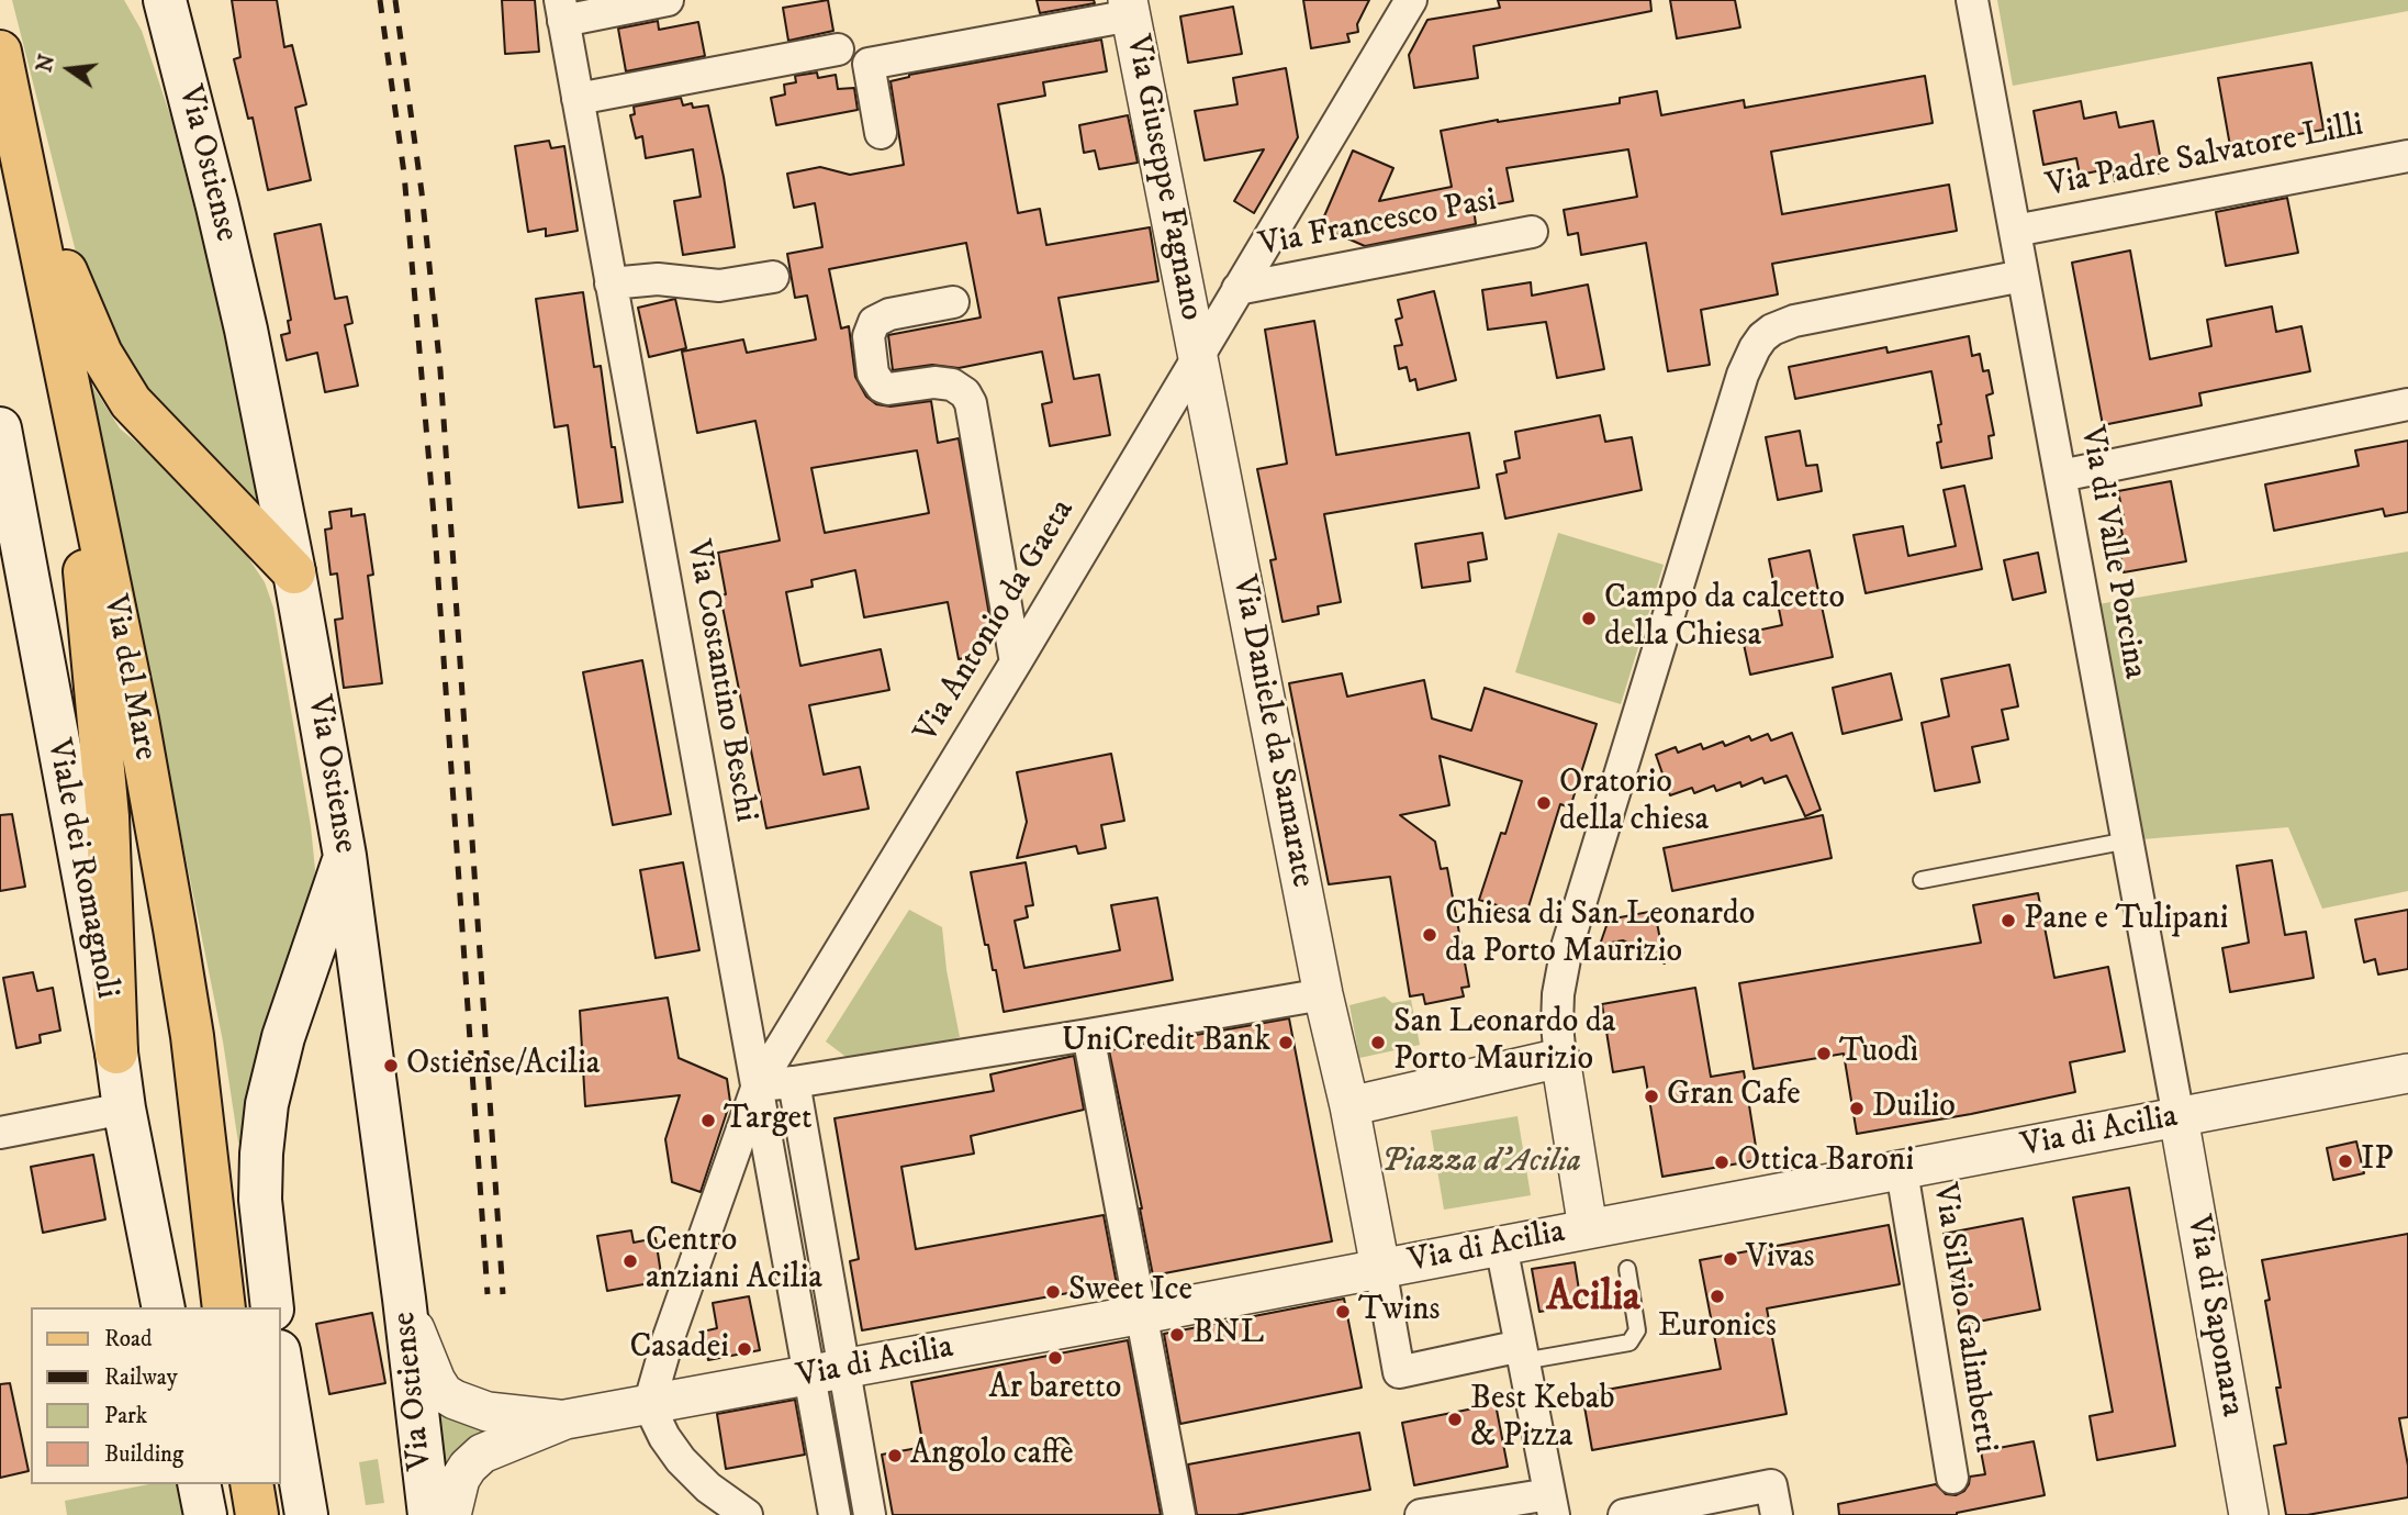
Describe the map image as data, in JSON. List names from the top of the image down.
{
  "streets": {
    "main road": ["Via Ostiense", "Via del Mare", "Viale dei Romagnoli"],
    "street": [
      "Via Padre Salvatore Lilli",
      "Via Giuseppe Fagnano",
      "Via Francesco Pasi",
      "Via di Valle Porcina",
      "Via Antonio da Gaeta",
      "Via Costantino Beschi",
      "Via Daniele da Samarate",
      "Via di Acilia",
      "Via di Saponara",
      "Via Silvio Galimberti"
    ]
  },
  "crossings": [
    ["Via Padre Salvatore Lilli", "Via di Valle Porcina"],
    ["Via Ostiense", "Via di Acilia"],
    ["Via Giuseppe Fagnano", "Via Antonio da Gaeta"],
    ["Via Giuseppe Fagnano", "Via Daniele da Samarate"],
    ["Via Francesco Pasi", "Via Antonio da Gaeta"],
    ["Via di Valle Porcina", "Via di Acilia"],
    ["Via di Valle Porcina", "Via di Saponara"],
    ["Via Antonio da Gaeta", "Via Costantino Beschi"],
    ["Via Antonio da Gaeta", "Via Daniele da Samarate"],
    ["Via Antonio da Gaeta", "Via di Acilia"],
    ["Via Costantino Beschi", "Via di Acilia"],
    ["Via Daniele da Samarate", "Via di Acilia"],
    ["Via di Acilia", "Via di Saponara"],
    ["Via di Acilia", "Via Silvio Galimberti"]
  ],
  "districts": ["Acilia"],
  "parks": ["Piazza d'Acilia"],
  "places": [
    "Campo da calcetto della Chiesa",
    "Oratorio della chiesa",
    "Pane e Tulipani",
    "Chiesa di San Leonardo da Porto Maurizio",
    "UniCredit Bank",
    "San Leonardo da Porto Maurizio",
    "Tuodì",
    "Ostiense/Acilia",
    "Gran Cafe",
    "Duilio",
    "Target",
    "IP",
    "Ottica Baroni",
    "Vivas",
    "Centro anziani Acilia",
    "Sweet Ice",
    "Euronics",
    "Twins",
    "BNL",
    "Casadei",
    "Ar baretto",
    "Best Kebab & Pizza",
    "Angolo caffè"
  ],
  "legend": [
    "Road",
    "Railway",
    "Park",
    "Building"
  ],
  "north": "left"
}
